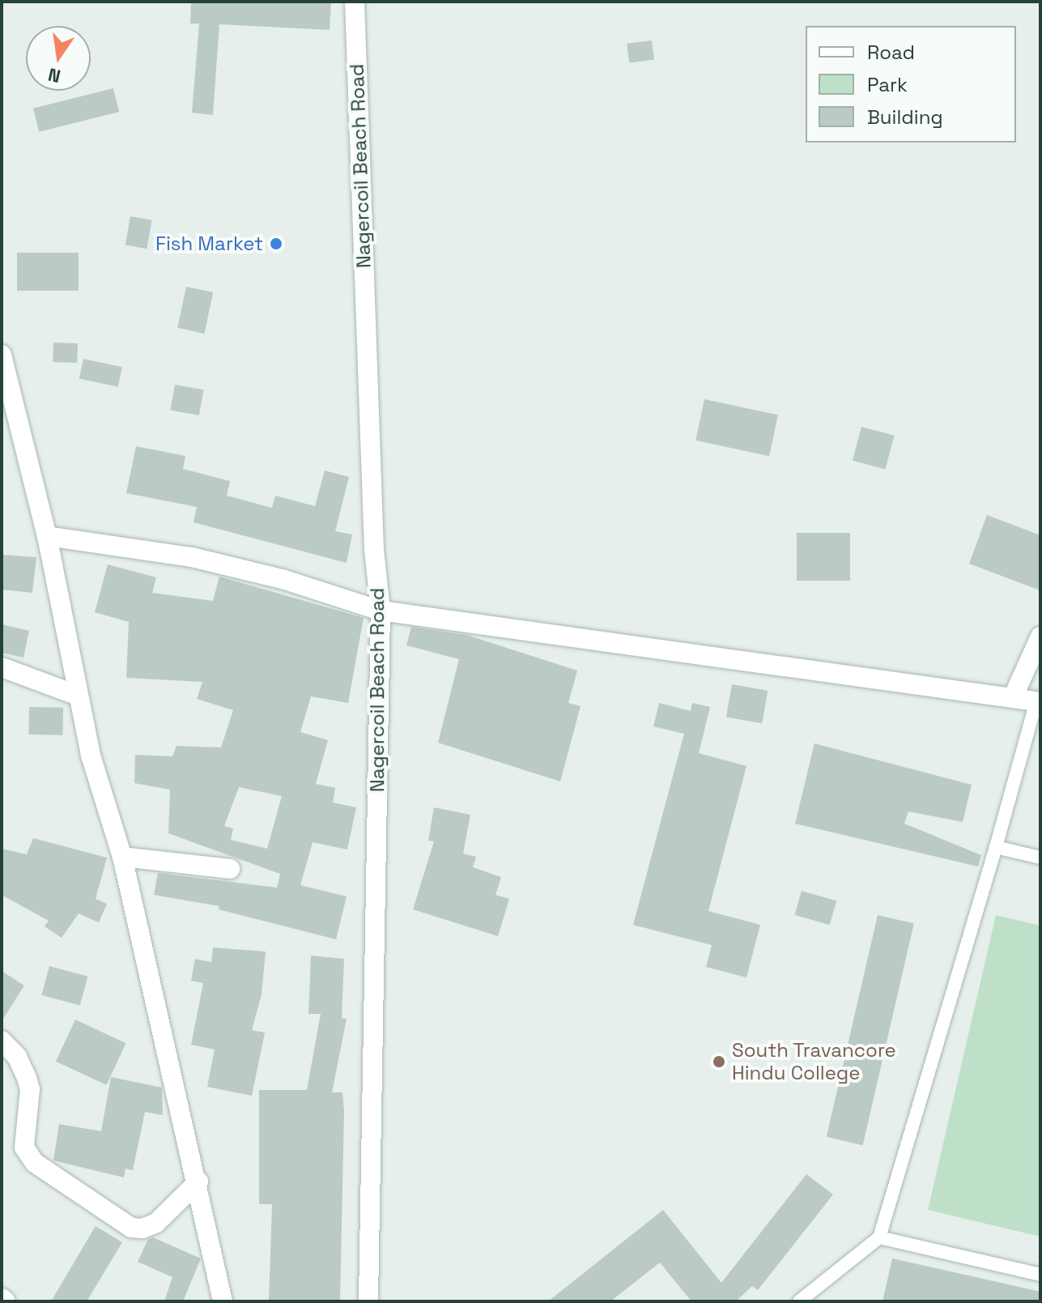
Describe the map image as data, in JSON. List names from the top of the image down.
{
  "streets": {
    "street": ["Nagercoil Beach Road"]
  },
  "places": ["Fish Market", "South Travancore Hindu College"],
  "legend": ["Road", "Park", "Building"],
  "north": "bottom"
}
